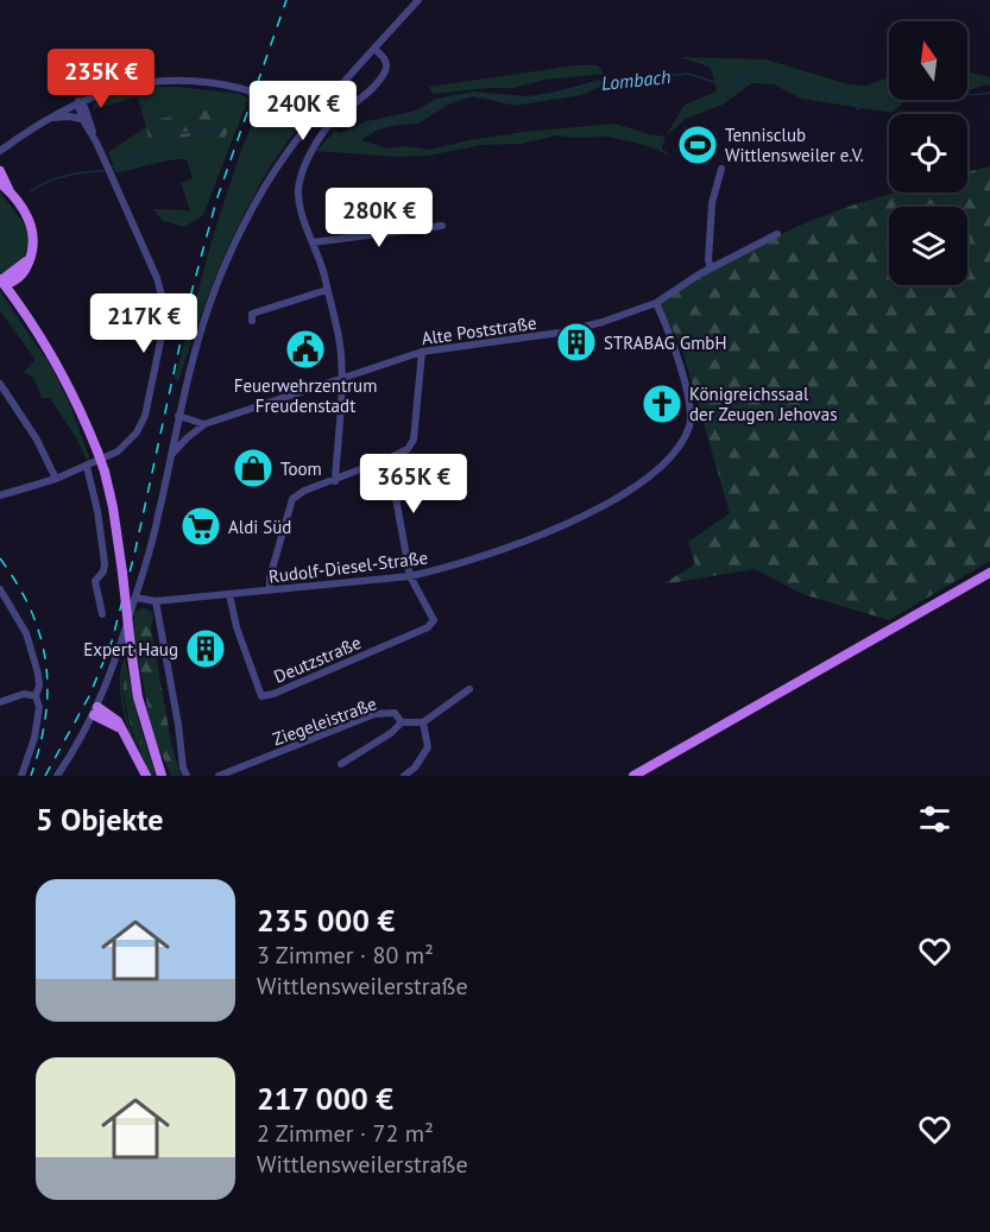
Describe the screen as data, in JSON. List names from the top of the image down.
{
  "streets": {
    "street": [
      "Alte Poststraße",
      "Rudolf-Diesel-Straße",
      "Deutzstraße",
      "Ziegeleistraße"
    ]
  },
  "crossings": [
    ["Alte Poststraße", "Rudolf-Diesel-Straße"],
    ["Rudolf-Diesel-Straße", "Deutzstraße"]
  ],
  "water": ["Lombach"],
  "places": {
    "sports": ["Tennisclub Wittlensweiler e.V."],
    "building": ["STRABAG GmbH", "Expert Haug"],
    "public building": ["Feuerwehrzentrum Freudenstadt"],
    "church": ["Königreichssaal der Zeugen Jehovas"],
    "shop": ["Toom"],
    "supermarket": ["Aldi Süd"]
  },
  "north": "top",
  "page": {
    "price": [
      "235K €",
      "240K €",
      "280K €",
      "217K €",
      "365K €"
    ],
    "heading": "5 Objekte",
    "list": [
      {
        "name": "235 000 €",
        "note": "3 Zimmer · 80 m² · Wittlensweilerstraße"
      },
      {
        "name": "217 000 €",
        "note": "2 Zimmer · 72 m² · Wittlensweilerstraße"
      }
    ]
  }
}
